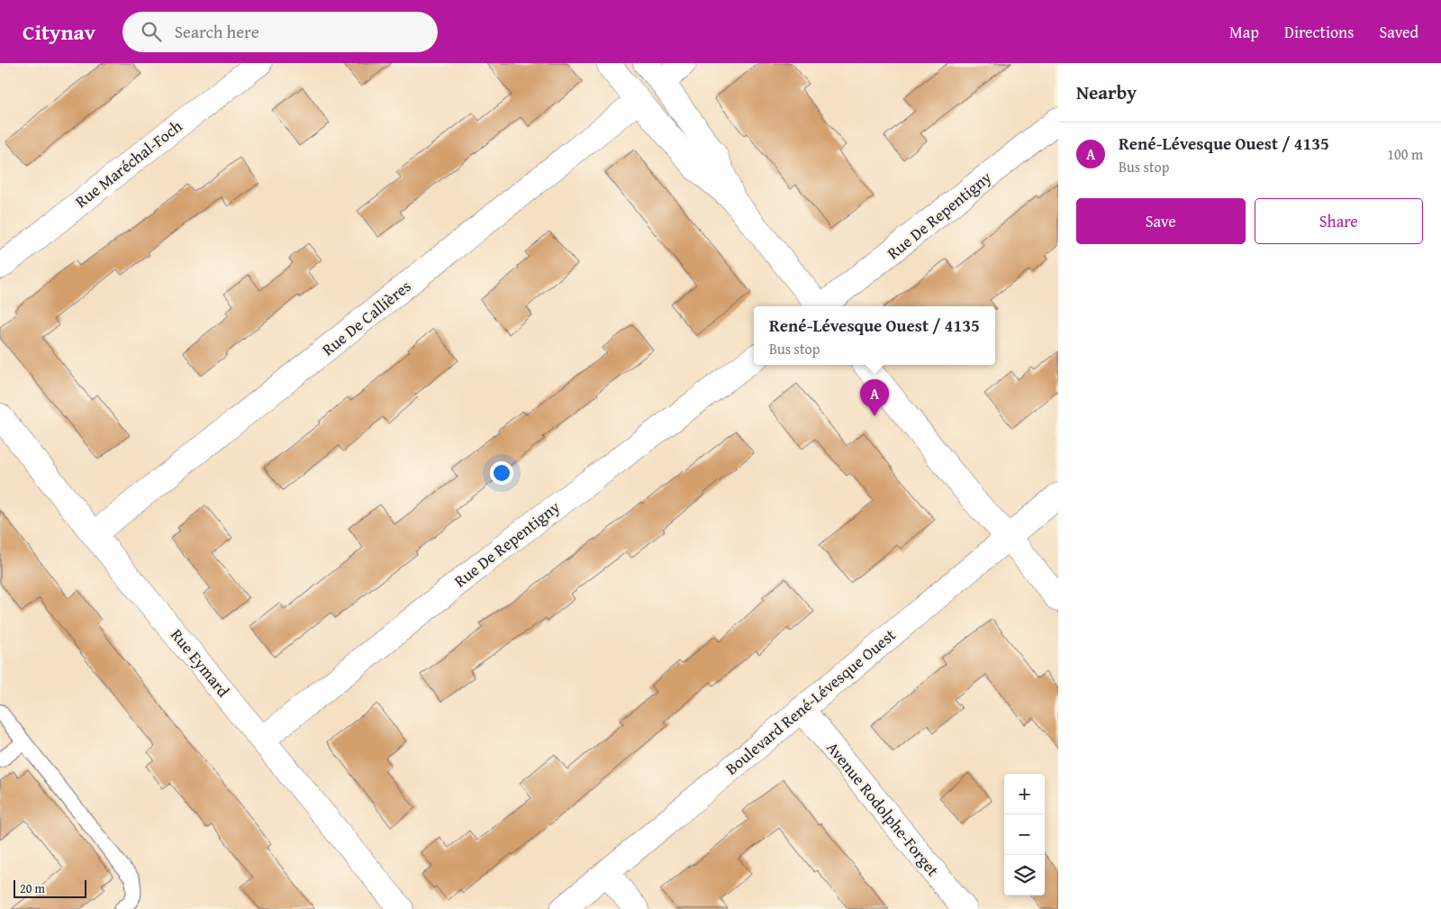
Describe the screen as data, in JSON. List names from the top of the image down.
{
  "streets": {
    "street": [
      "Rue Maréchal-Foch",
      "Rue De Repentigny",
      "Rue De Callières",
      "Rue Eymard",
      "Boulevard René-Lévesque Ouest",
      "Avenue Rodolphe-Forget"
    ]
  },
  "crossings": [
    ["Rue De Repentigny", "Rue Eymard"],
    ["Rue De Callières", "Rue Eymard"],
    ["Boulevard René-Lévesque Ouest", "Avenue Rodolphe-Forget"]
  ],
  "scale_bar": "20 m",
  "page": {
    "header": "Citynav",
    "search": "Search here",
    "nav": ["Map", "Directions", "Saved"],
    "heading": "Nearby",
    "list": [
      {
        "mark": "A",
        "name": "René-Lévesque Ouest / 4135",
        "note": "Bus stop",
        "value": "100 m"
      }
    ],
    "buttons": ["Save", "Share"],
    "popup": ["René-Lévesque Ouest / 4135", "Bus stop"],
    "pins": "A",
    "map_buttons": ["+", "−"],
    "scale": "20 m"
  }
}
